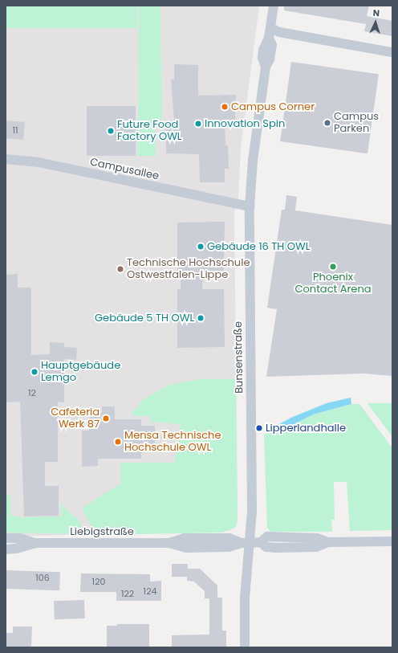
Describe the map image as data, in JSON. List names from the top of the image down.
{
  "streets": {
    "street": ["Campusallee", "Bunsenstraße", "Liebigstraße"]
  },
  "crossings": [
    ["Campusallee", "Bunsenstraße"],
    ["Bunsenstraße", "Liebigstraße"]
  ],
  "places": [
    "Campus Corner",
    "Campus Parken",
    "Innovation Spin",
    "Future Food Factory OWL",
    "Gebäude 16 TH OWL",
    "Phoenix Contact Arena",
    "Technische Hochschule Ostwestfalen-Lippe",
    "Gebäude 5 TH OWL",
    "Hauptgebäude Lemgo",
    "Cafeteria Werk 87",
    "Lipperlandhalle",
    "Mensa Technische Hochschule OWL"
  ],
  "house_numbers": [
    "11",
    "12",
    "106",
    "120",
    "124",
    "122"
  ],
  "north": "top"
}
